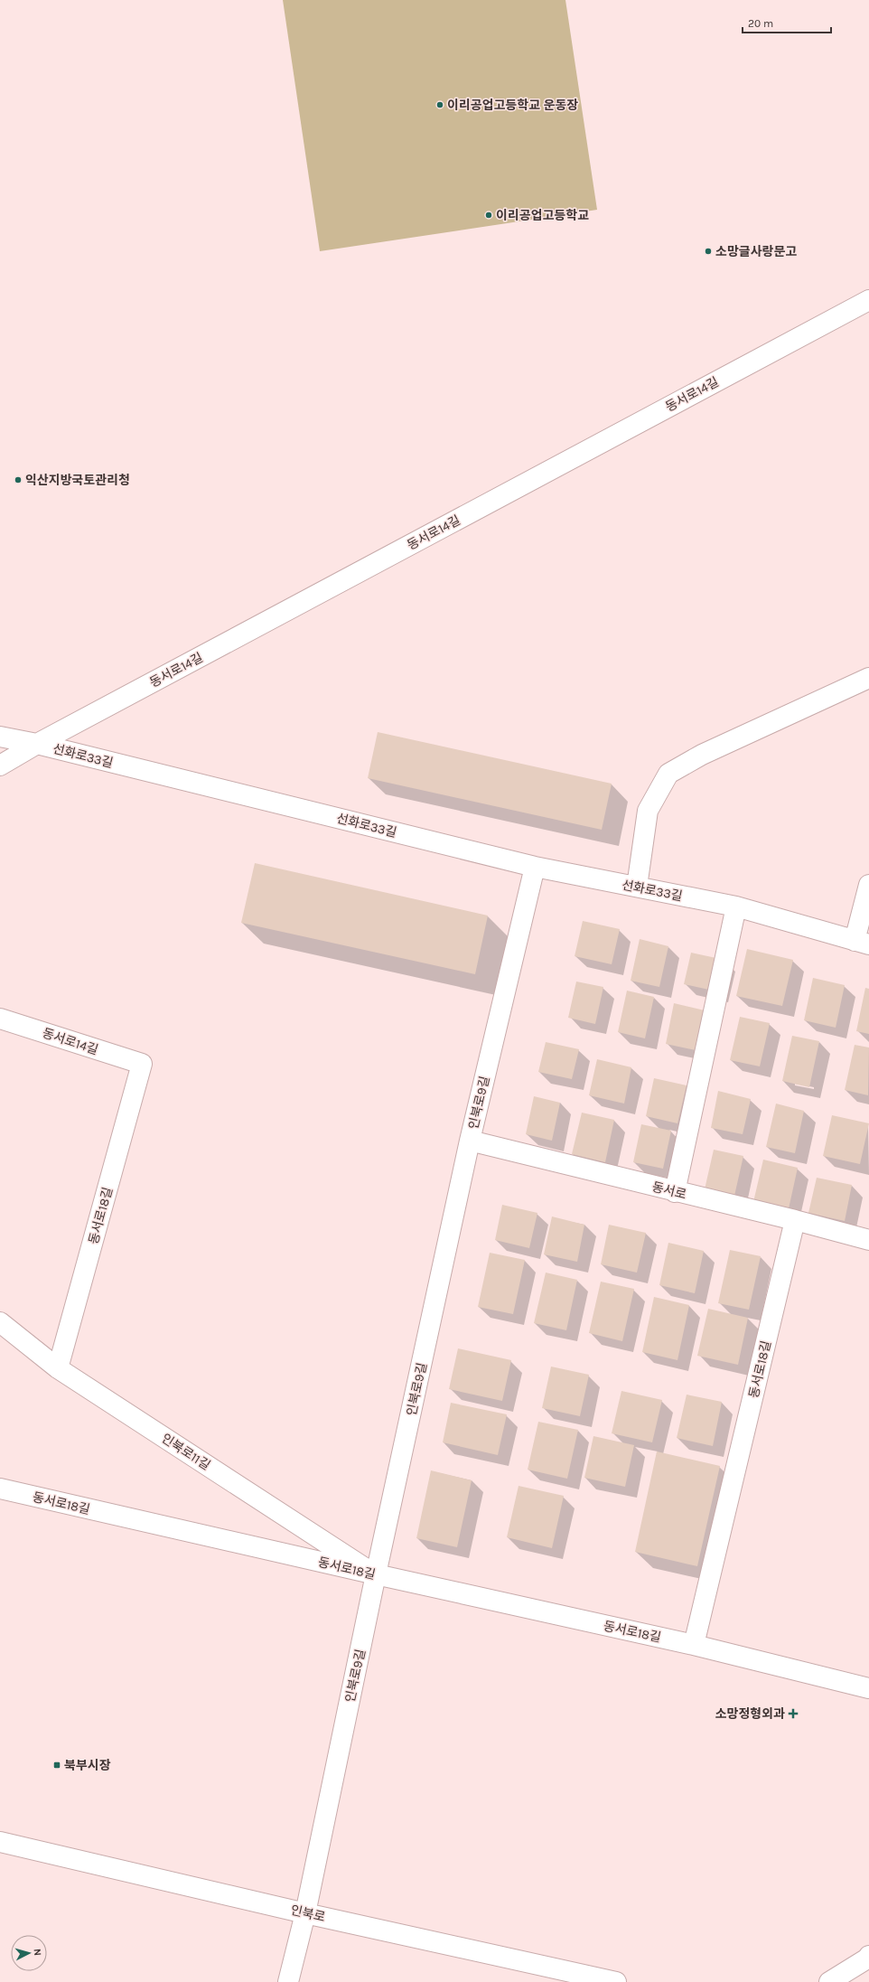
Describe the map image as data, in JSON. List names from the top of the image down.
{
  "streets": {
    "street": [
      "동서로14길",
      "선화로33길",
      "인북로9길",
      "동서로",
      "동서로18길",
      "인북로11길",
      "인북로"
    ]
  },
  "crossings": [
    ["동서로14길", "선화로33길"],
    ["동서로14길", "동서로18길"],
    ["선화로33길", "인북로9길"],
    ["인북로9길", "동서로"],
    ["인북로9길", "동서로18길"],
    ["인북로9길", "인북로11길"],
    ["인북로9길", "인북로"],
    ["동서로", "동서로18길"],
    ["동서로18길", "인북로11길"]
  ],
  "places": {
    "other": [
      "이리공업고등학교 운동장",
      "이리공업고등학교",
      "소망글사랑문고",
      "익산지방국토관리청"
    ],
    "health": ["소망정형외과"],
    "transit": ["북부시장"]
  },
  "scale_bar": "20 m",
  "north": "right"
}
